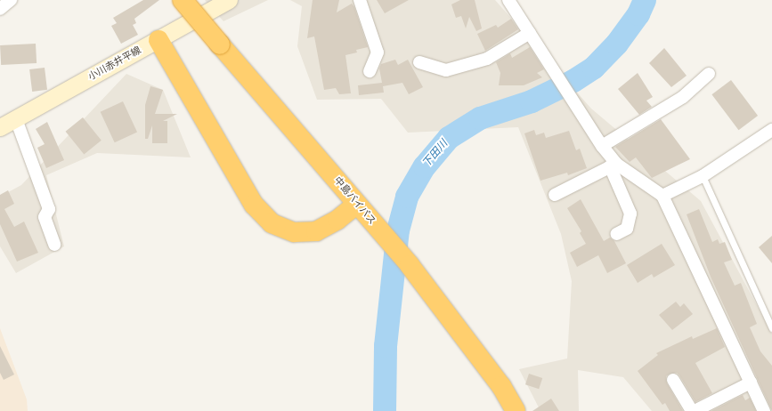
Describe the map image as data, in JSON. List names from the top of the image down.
{
  "streets": {
    "highway": ["中島バイパス"],
    "main road": ["小川赤井平線"]
  },
  "water": ["下田川"]
}
